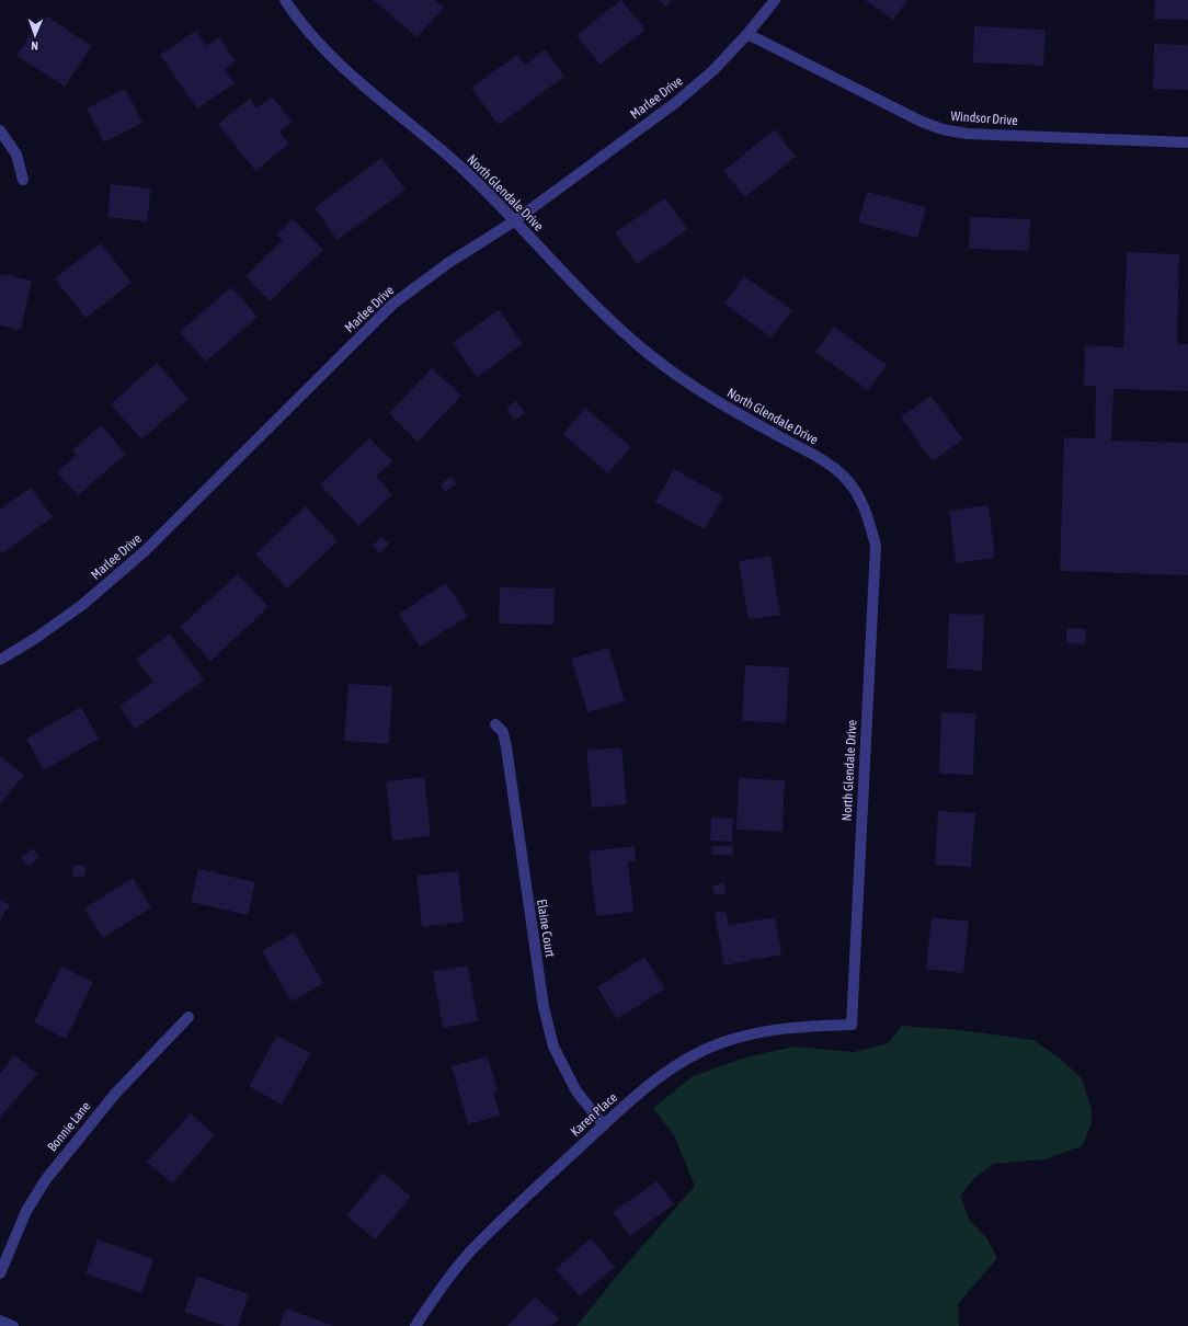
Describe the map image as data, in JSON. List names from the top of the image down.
{
  "streets": {
    "street": [
      "Marlee Drive",
      "Windsor Drive",
      "North Glendale Drive",
      "Elaine Court",
      "Karen Place",
      "Bonnie Lane"
    ]
  },
  "crossings": [
    ["Marlee Drive", "Windsor Drive"],
    ["Marlee Drive", "North Glendale Drive"],
    ["North Glendale Drive", "Karen Place"],
    ["Elaine Court", "Karen Place"]
  ],
  "north": "bottom"
}
